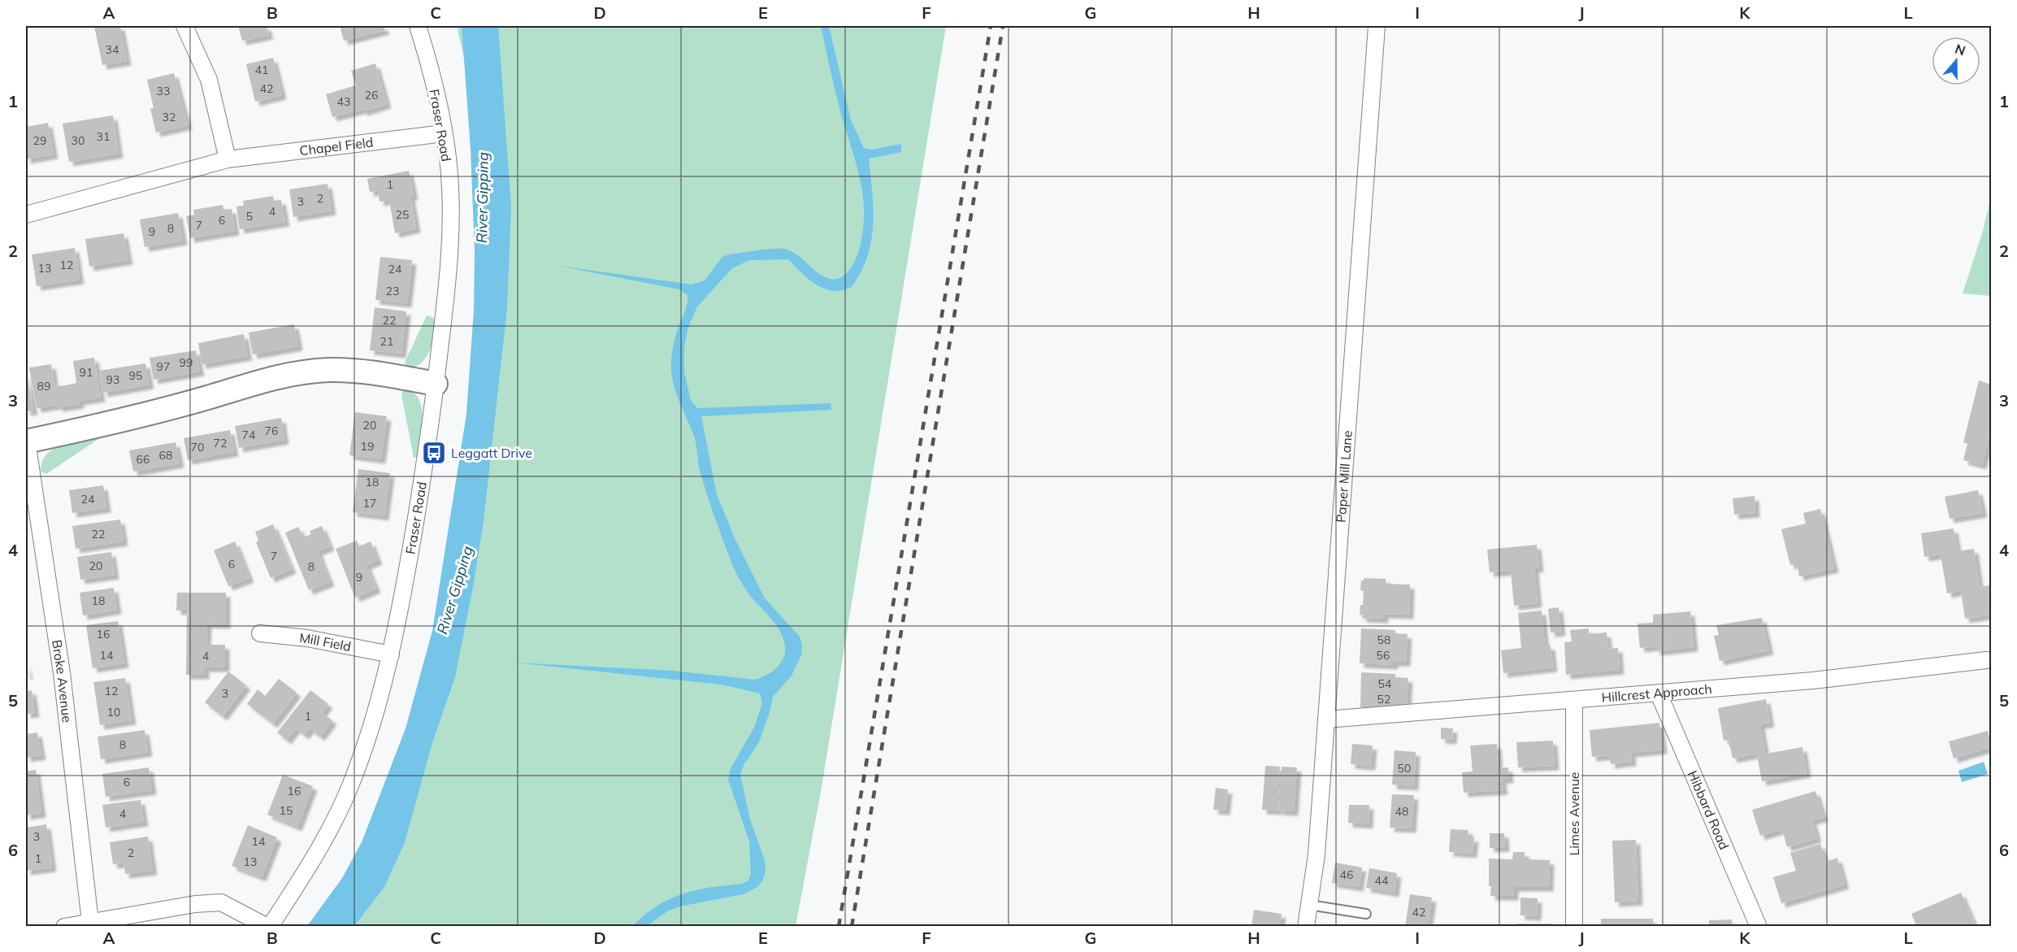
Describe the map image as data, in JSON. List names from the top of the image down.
{
  "streets": {
    "street": [
      "Fraser Road",
      "Chapel Field",
      "Paper Mill Lane",
      "Mill Field",
      "Broke Avenue",
      "Hillcrest Approach",
      "Hibbard Road",
      "Limes Avenue"
    ]
  },
  "crossings": [
    ["Fraser Road", "Chapel Field"],
    ["Fraser Road", "Mill Field"],
    ["Paper Mill Lane", "Hillcrest Approach"],
    ["Hillcrest Approach", "Hibbard Road"],
    ["Hillcrest Approach", "Limes Avenue"]
  ],
  "water": ["River Gipping"],
  "places": {
    "bus stop": ["Leggatt Drive"]
  },
  "house_numbers": [
    "34",
    "41",
    "42",
    "33",
    "26",
    "43",
    "32",
    "31",
    "29",
    "30",
    "1",
    "2",
    "3",
    "4",
    "25",
    "5",
    "6",
    "7",
    "8",
    "9",
    "12",
    "13",
    "24",
    "23",
    "22",
    "21",
    "99",
    "97",
    "91",
    "95",
    "93",
    "89",
    "20",
    "76",
    "74",
    "72",
    "19",
    "70",
    "68",
    "66",
    "18",
    "24",
    "17",
    "22",
    "7",
    "6",
    "20",
    "8",
    "9",
    "18",
    "16",
    "58",
    "14",
    "56",
    "4",
    "54",
    "12",
    "3",
    "52",
    "10",
    "1",
    "8",
    "50",
    "6",
    "16",
    "15",
    "48",
    "4",
    "3",
    "14",
    "2",
    "1",
    "13",
    "46",
    "44",
    "42"
  ],
  "north": "top",
  "grid": {
    "columns": [
      "A",
      "B",
      "C",
      "D",
      "E",
      "F",
      "G",
      "H",
      "I",
      "J",
      "K",
      "L"
    ],
    "rows": [
      "1",
      "2",
      "3",
      "4",
      "5",
      "6"
    ]
  }
}
